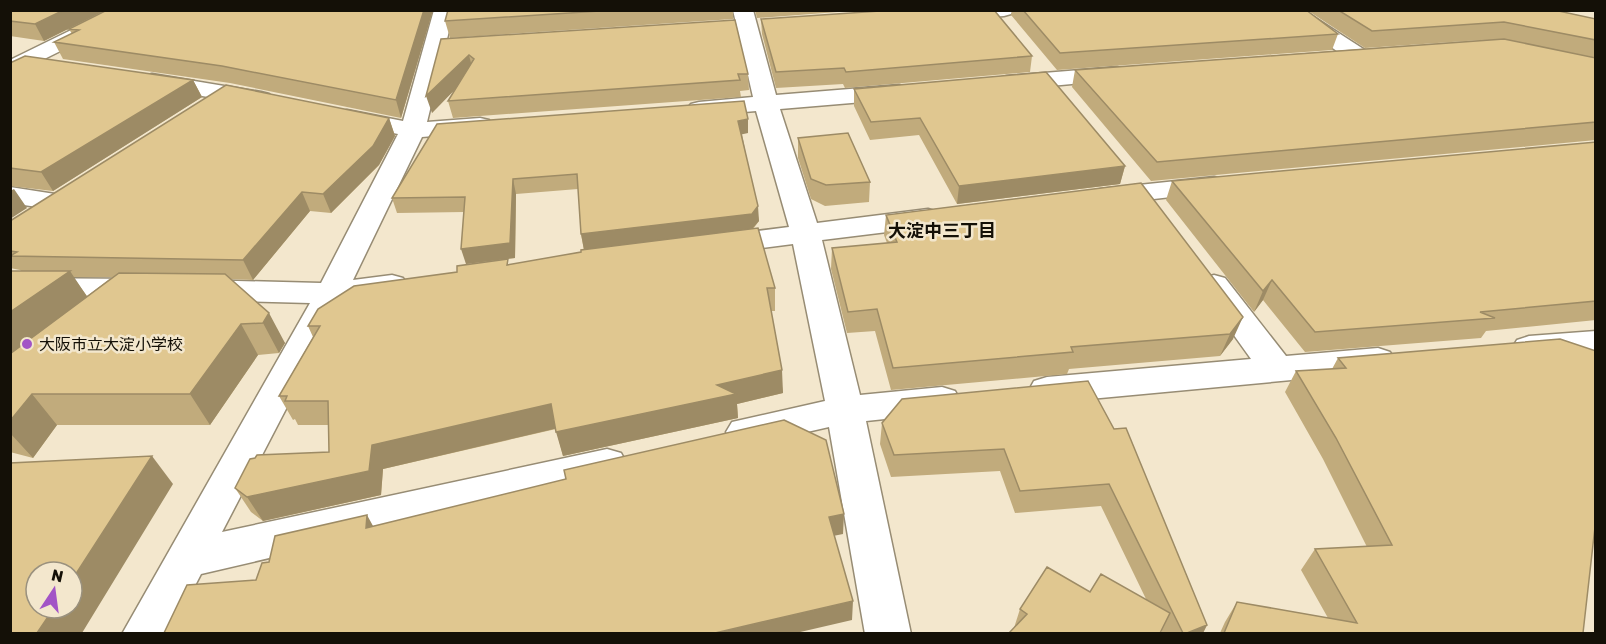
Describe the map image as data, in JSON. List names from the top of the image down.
{
  "districts": ["大淀中三丁目"],
  "places": ["大阪市立大淀小学校"],
  "north": "top"
}
